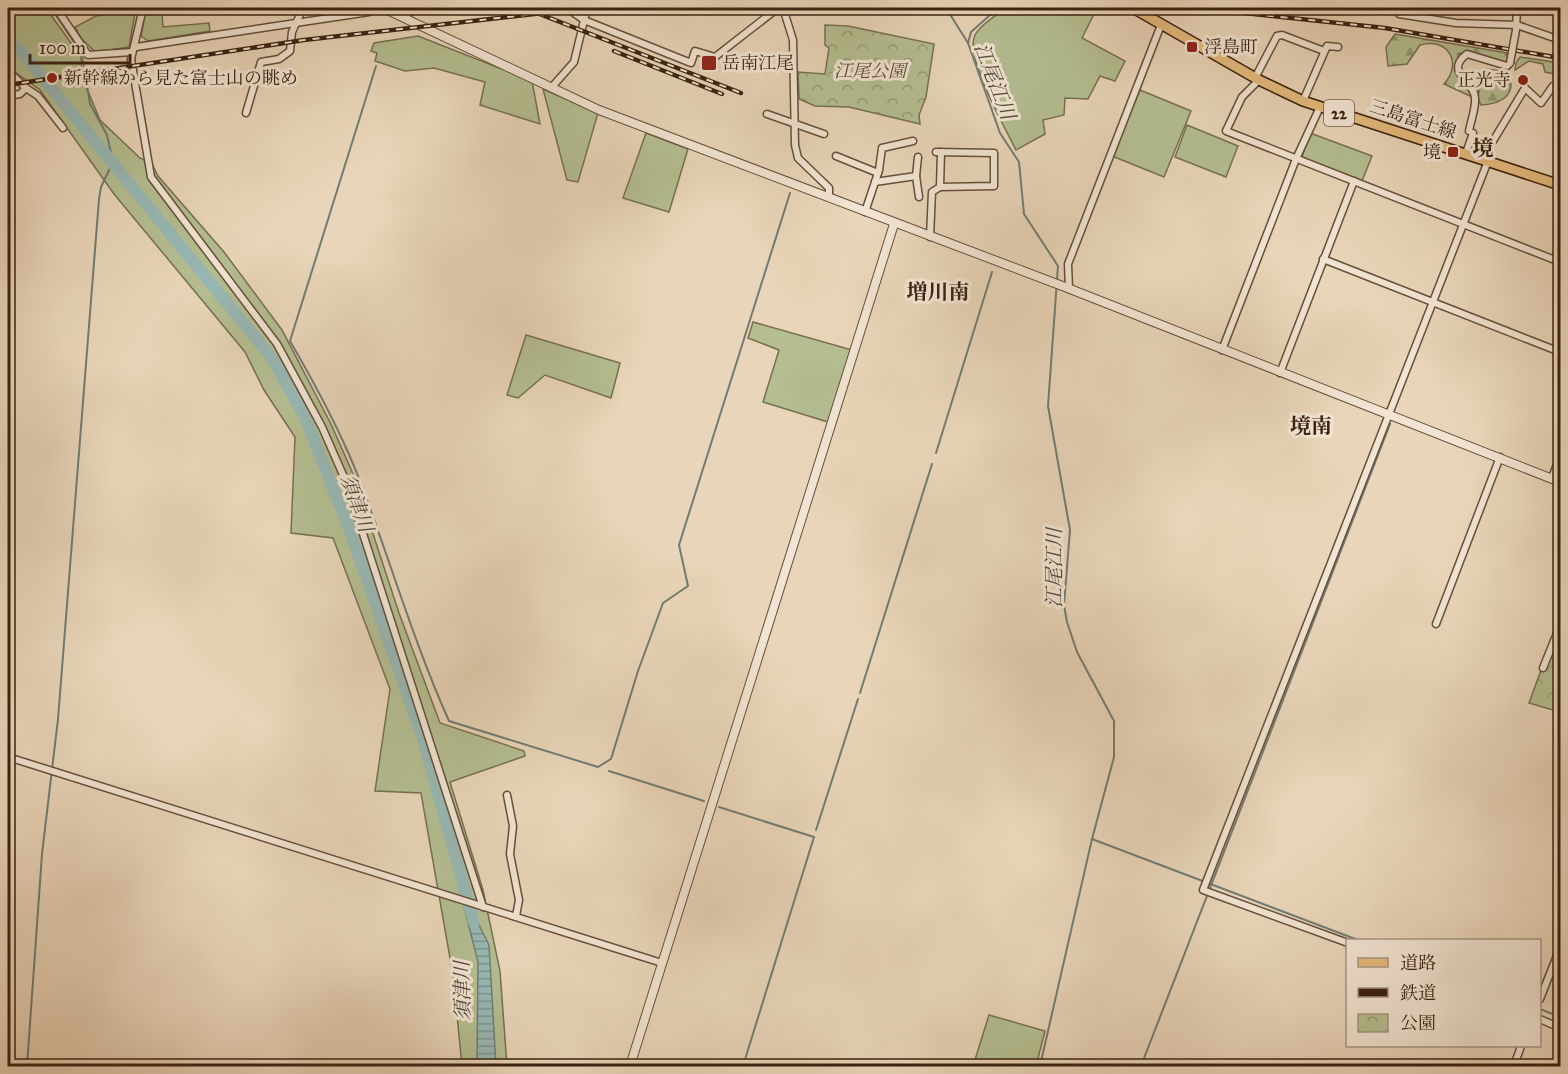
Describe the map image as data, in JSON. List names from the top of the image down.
{
  "streets": {
    "main road": ["22", "三島富士線"]
  },
  "districts": ["境", "増川南", "境南"],
  "water": ["江尾江川", "須津川"],
  "parks": ["江尾公園"],
  "places": {
    "transit": ["浮島町", "岳南江尾", "境"],
    "other": ["新幹線から見た富士山の眺め", "正光寺"]
  },
  "legend": ["道路", "鉄道", "公園"],
  "scale_bar": "100 m"
}
